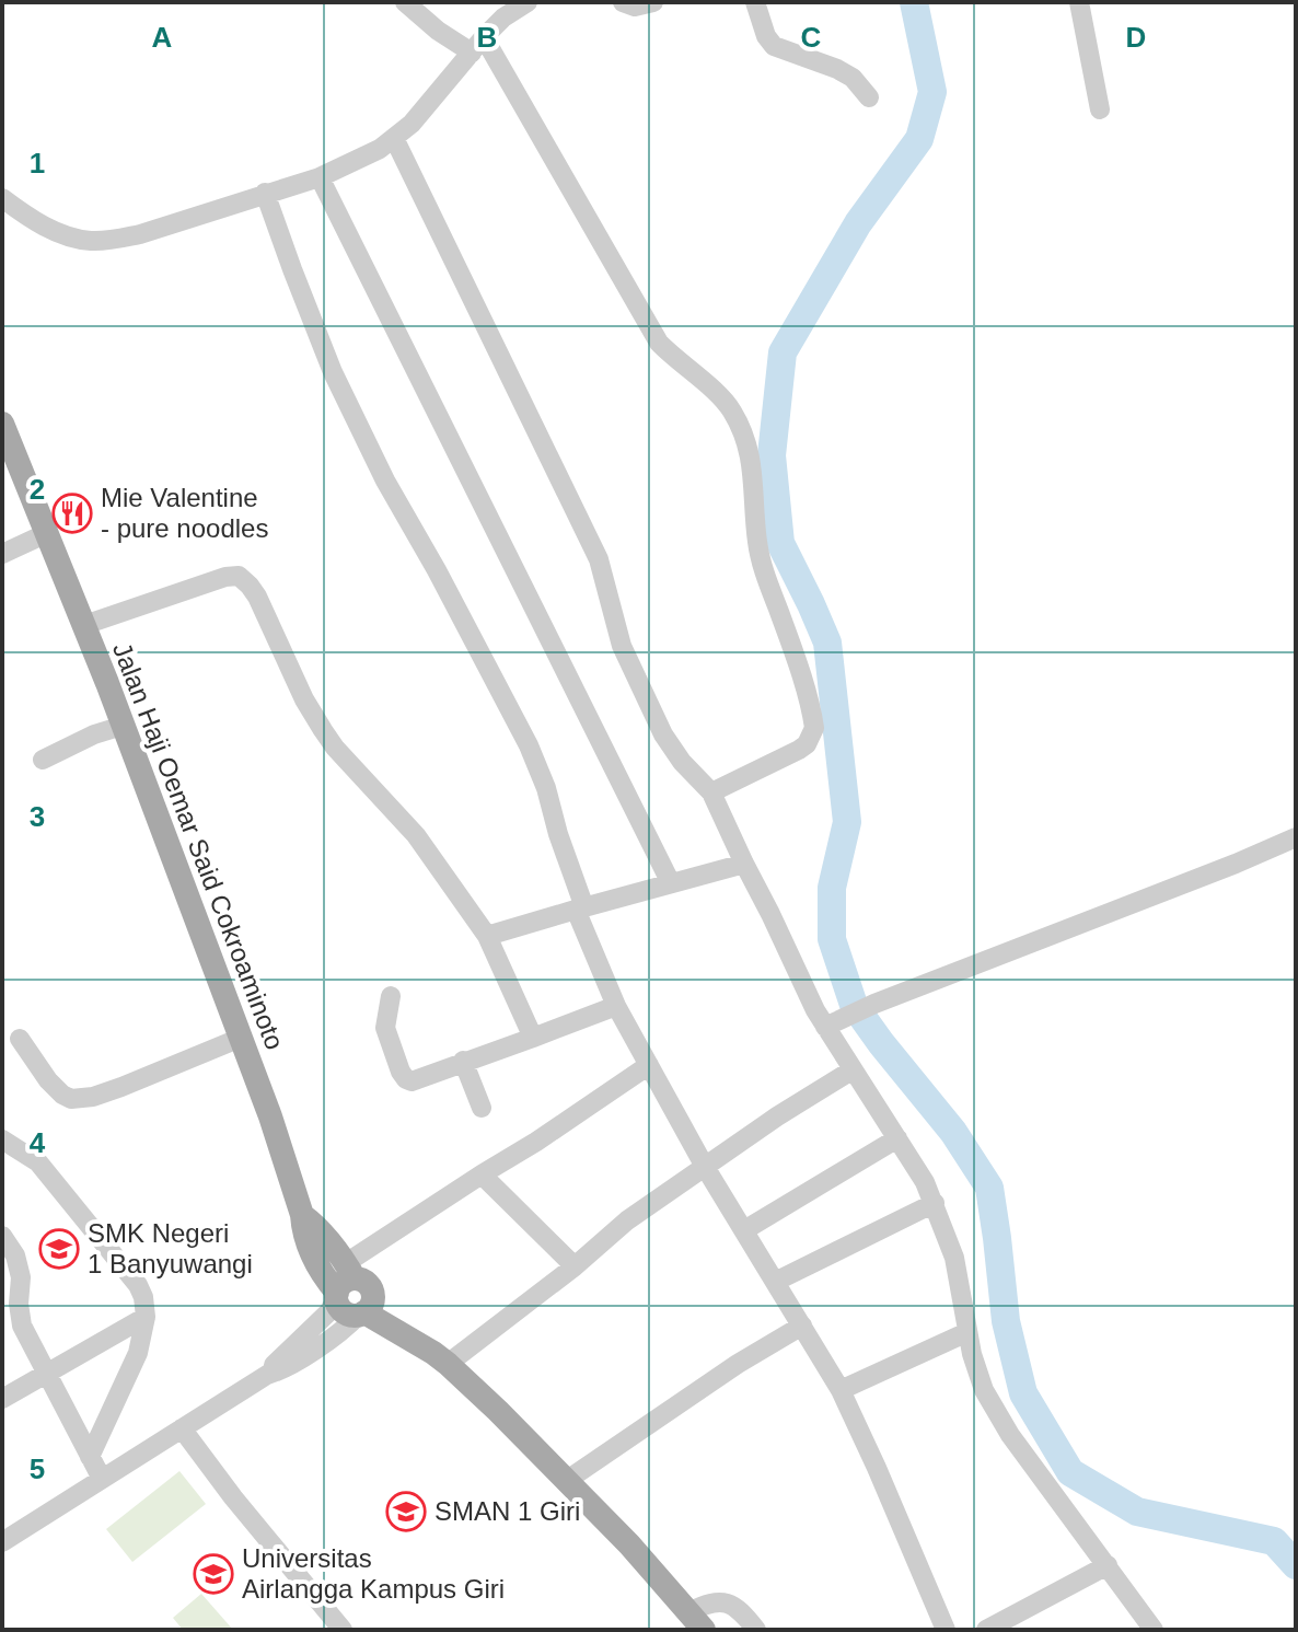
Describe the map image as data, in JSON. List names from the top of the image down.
{
  "streets": {
    "main road": ["Jalan Haji Oemar Said Cokroaminoto"]
  },
  "places": {
    "restaurant": ["Mie Valentine - pure noodles"],
    "school or university": ["SMK Negeri 1 Banyuwangi", "SMAN 1 Giri", "Universitas Airlangga Kampus Giri"]
  },
  "grid": {
    "columns": [
      "A",
      "B",
      "C",
      "D"
    ],
    "rows": [
      "1",
      "2",
      "3",
      "4",
      "5"
    ]
  }
}
